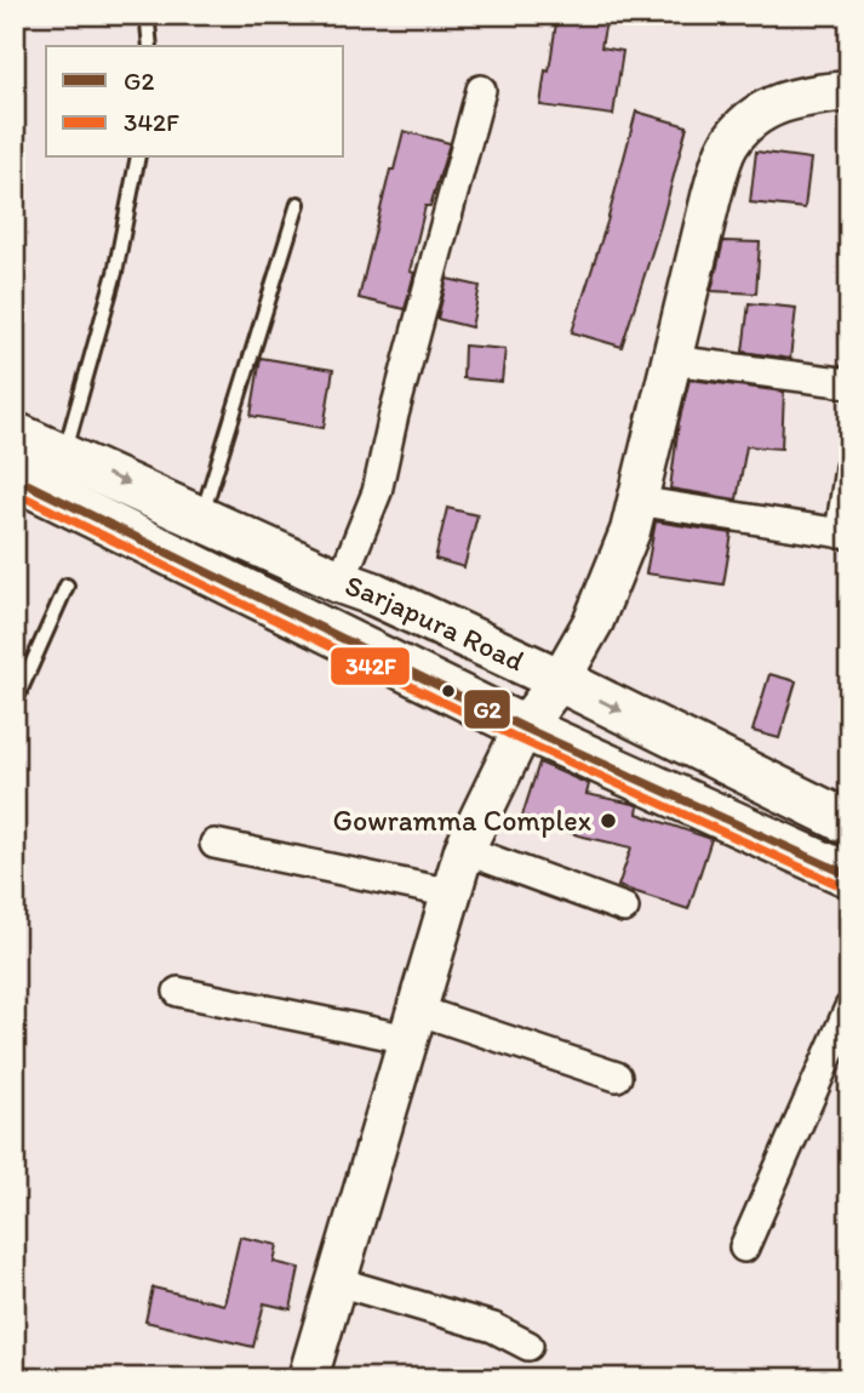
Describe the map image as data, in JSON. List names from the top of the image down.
{
  "streets": {
    "main road": ["Sarjapura Road"]
  },
  "places": ["Gowramma Complex"],
  "lines": ["transit line G2", "transit line 342F"],
  "legend": ["G2", "342F"]
}
